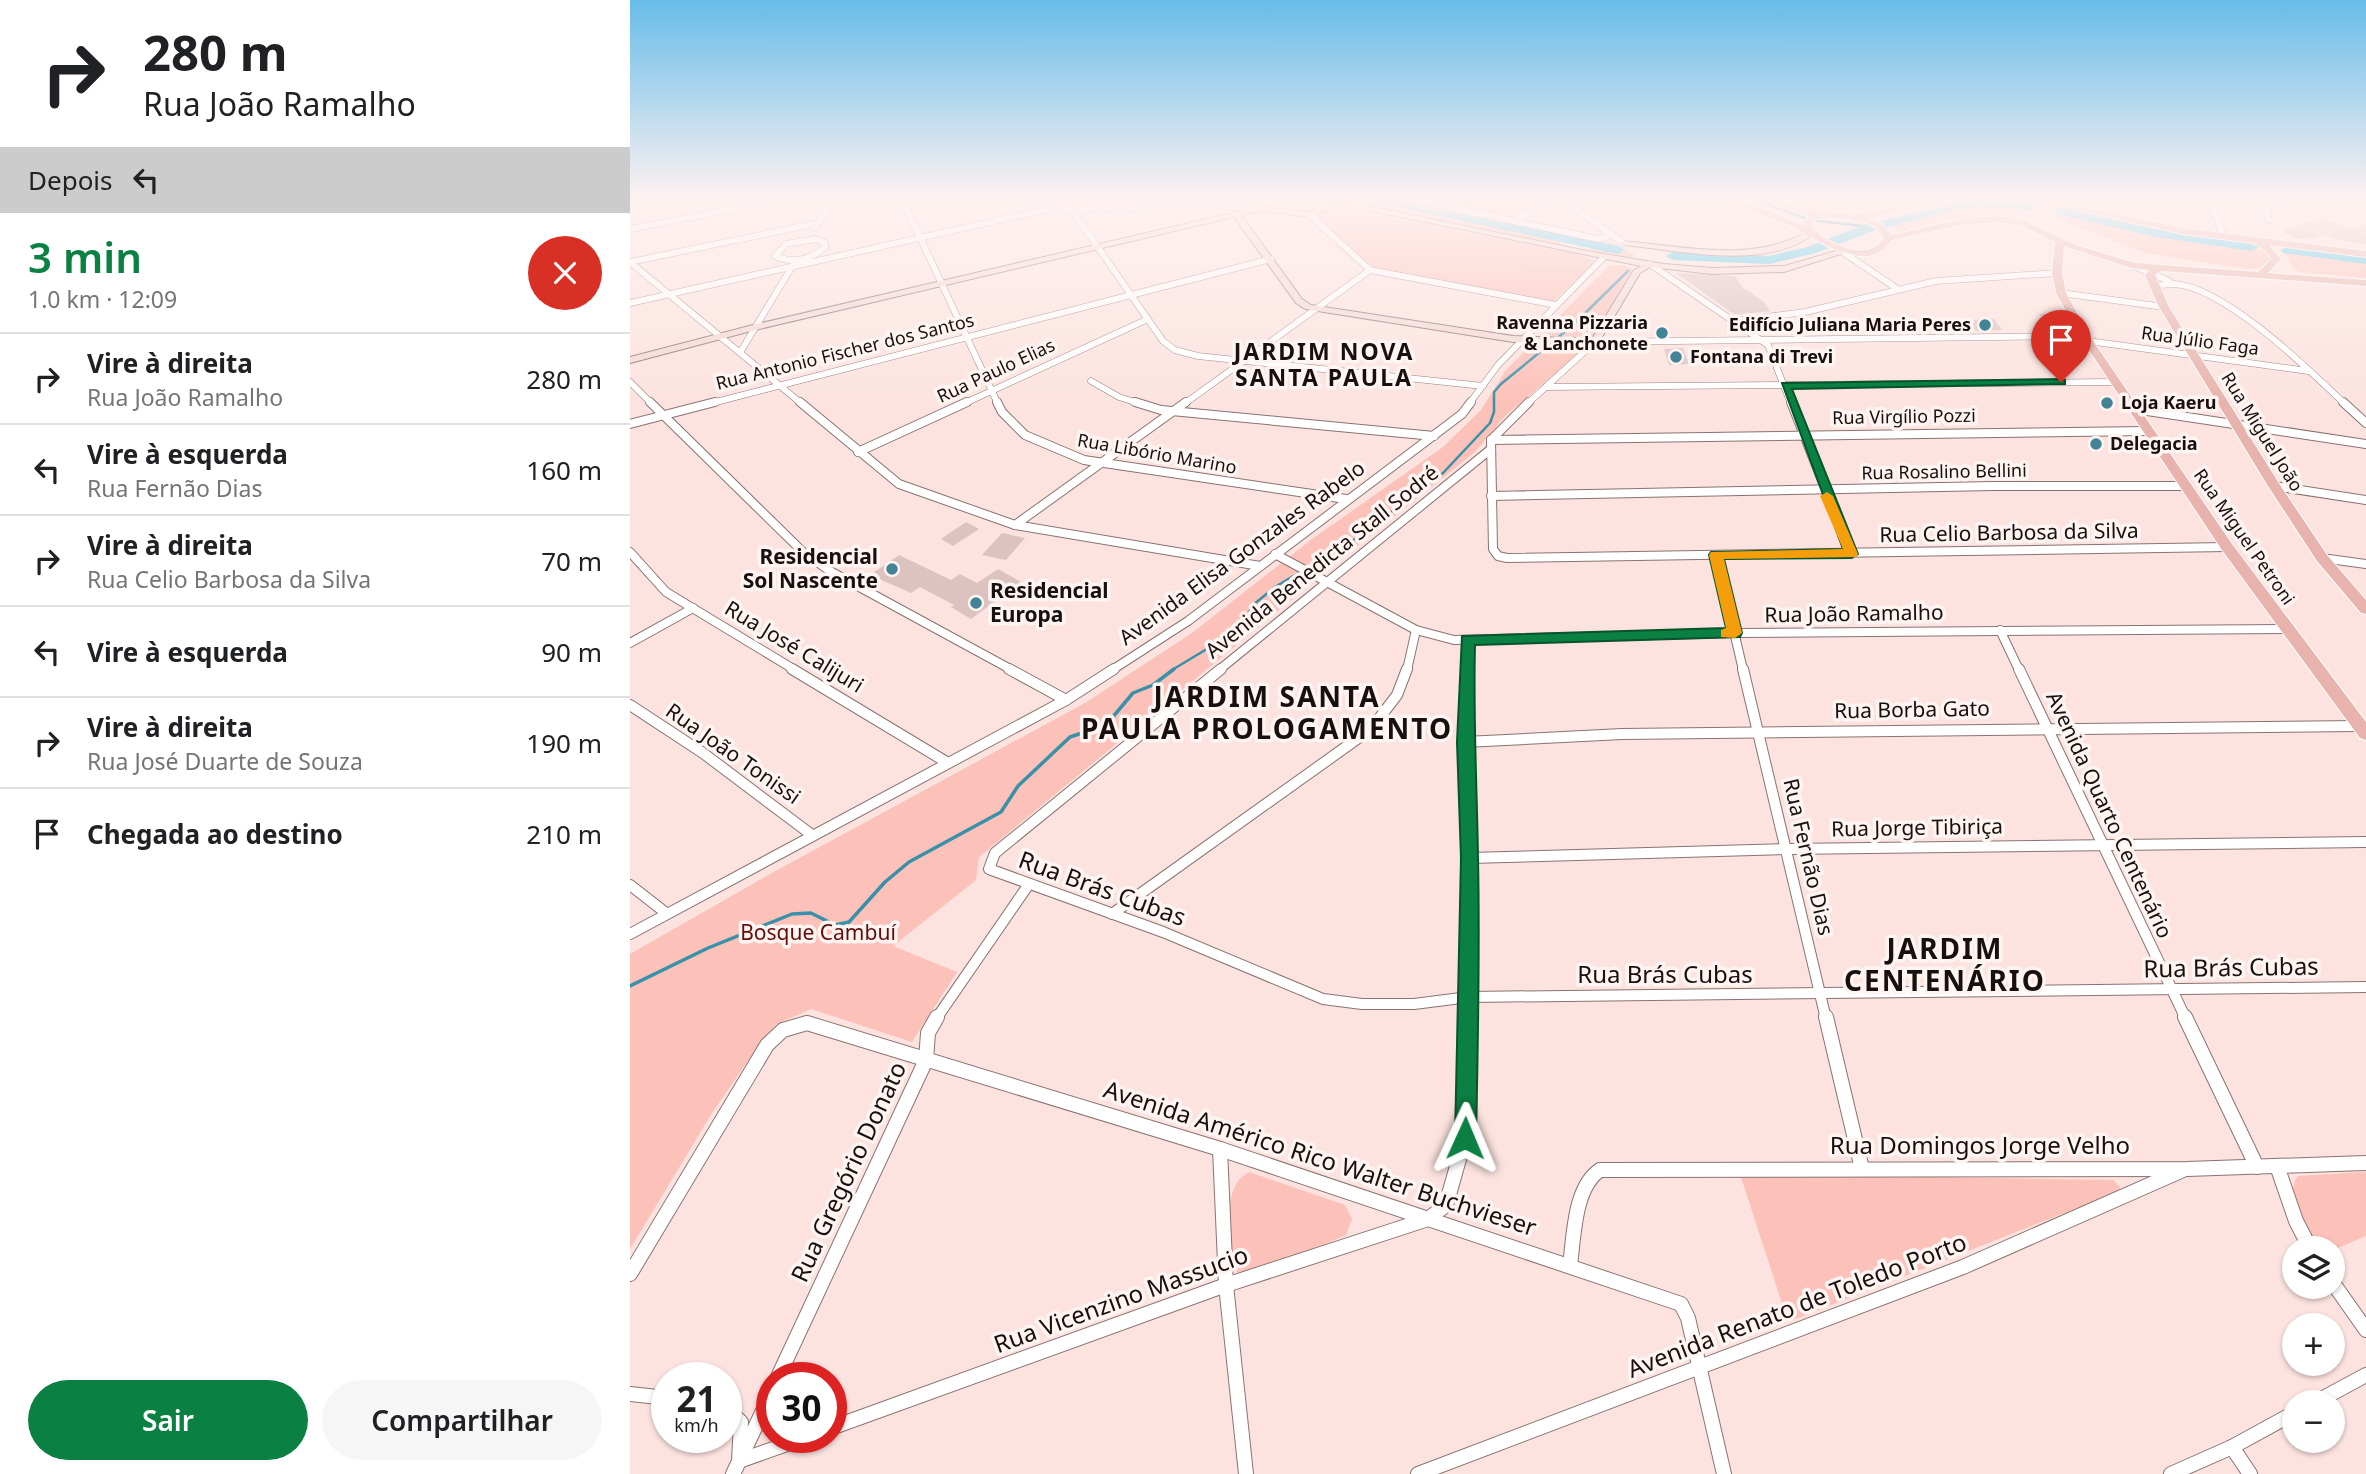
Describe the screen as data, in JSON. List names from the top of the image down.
{
  "streets": {
    "main road": ["Rua Miguel João", "Rua Miguel Petroni"],
    "street": [
      "Rua Júlio Faga",
      "Rua Antonio Fischer dos Santos",
      "Rua Paulo Elias",
      "Rua Virgílio Pozzi",
      "Rua Libório Marino",
      "Rua Rosalino Bellini",
      "Rua Celio Barbosa da Silva",
      "Avenida Elisa Gonzales Rabelo",
      "Avenida Benedicta Stall Sodré",
      "Rua João Ramalho",
      "Rua José Calijuri",
      "Rua Borba Gato",
      "Rua João Tonissi",
      "Avenida Quarto Centenário",
      "Rua Jorge Tibiriça",
      "Rua Fernão Dias",
      "Rua Brás Cubas",
      "Rua Domingos Jorge Velho",
      "Avenida Américo Rico Walter Buchvieser",
      "Rua Gregório Donato",
      "Rua Vicenzino Massucio",
      "Avenida Renato de Toledo Porto"
    ]
  },
  "crossings": [
    ["Rua Júlio Faga", "Rua Miguel João"],
    ["Rua Júlio Faga", "Rua Miguel Petroni"],
    ["Rua Júlio Faga", "Avenida Benedicta Stall Sodré"],
    ["Rua Antonio Fischer dos Santos", "Rua Libório Marino"],
    ["Rua Paulo Elias", "Rua Libório Marino"],
    ["Rua Virgílio Pozzi", "Rua Miguel Petroni"],
    ["Rua Virgílio Pozzi", "Avenida Benedicta Stall Sodré"],
    ["Rua Libório Marino", "Avenida Elisa Gonzales Rabelo"],
    ["Rua Rosalino Bellini", "Rua Celio Barbosa da Silva"],
    ["Rua Rosalino Bellini", "Rua Miguel Petroni"],
    ["Rua Celio Barbosa da Silva", "Rua Miguel Petroni"],
    ["Rua Celio Barbosa da Silva", "Rua Fernão Dias"],
    ["Rua Miguel Petroni", "Rua João Ramalho"],
    ["Rua Miguel Petroni", "Rua Borba Gato"],
    ["Avenida Elisa Gonzales Rabelo", "Rua João Ramalho"],
    ["Avenida Elisa Gonzales Rabelo", "Rua José Calijuri"],
    ["Avenida Elisa Gonzales Rabelo", "Rua João Tonissi"],
    ["Avenida Benedicta Stall Sodré", "Rua João Ramalho"],
    ["Avenida Benedicta Stall Sodré", "Rua Brás Cubas"],
    ["Rua João Ramalho", "Avenida Quarto Centenário"],
    ["Rua João Ramalho", "Rua Fernão Dias"],
    ["Rua Borba Gato", "Avenida Quarto Centenário"],
    ["Rua Borba Gato", "Rua Fernão Dias"],
    ["Avenida Quarto Centenário", "Rua Jorge Tibiriça"],
    ["Avenida Quarto Centenário", "Rua Brás Cubas"],
    ["Avenida Quarto Centenário", "Rua Domingos Jorge Velho"],
    ["Rua Jorge Tibiriça", "Rua Fernão Dias"],
    ["Rua Fernão Dias", "Rua Brás Cubas"],
    ["Rua Fernão Dias", "Rua Domingos Jorge Velho"],
    ["Rua Brás Cubas", "Rua Gregório Donato"],
    ["Rua Domingos Jorge Velho", "Avenida Américo Rico Walter Buchvieser"],
    ["Rua Domingos Jorge Velho", "Avenida Renato de Toledo Porto"],
    ["Avenida Américo Rico Walter Buchvieser", "Rua Gregório Donato"],
    ["Avenida Américo Rico Walter Buchvieser", "Rua Vicenzino Massucio"],
    ["Avenida Américo Rico Walter Buchvieser", "Avenida Renato de Toledo Porto"]
  ],
  "districts": ["JARDIM NOVA SANTA PAULA", "JARDIM SANTA PAULA PROLOGAMENTO", "JARDIM CENTENÁRIO"],
  "parks": ["Bosque Cambuí"],
  "places": [
    "Edifício Juliana Maria Peres",
    "Ravenna Pizzaria & Lanchonete",
    "Fontana di Trevi",
    "Loja Kaeru",
    "Delegacia",
    "Residencial Sol Nascente",
    "Residencial Europa"
  ],
  "page": {
    "turn": ["280 m", "Rua João Ramalho"],
    "then": "Depois",
    "heading": ["3 min", "1.0 km · 12:09"],
    "list": [
      {
        "name": "Vire à direita",
        "note": "Rua João Ramalho",
        "value": "280 m"
      },
      {
        "name": "Vire à esquerda",
        "note": "Rua Fernão Dias",
        "value": "160 m"
      },
      {
        "name": "Vire à direita",
        "note": "Rua Celio Barbosa da Silva",
        "value": "70 m"
      },
      {
        "name": "Vire à esquerda",
        "value": "90 m"
      },
      {
        "name": "Vire à direita",
        "note": "Rua José Duarte de Souza",
        "value": "190 m"
      },
      {
        "name": "Chegada ao destino",
        "value": "210 m"
      }
    ],
    "map_buttons": ["+", "−"],
    "speed": "21 km/h",
    "limit": "30",
    "buttons": ["Sair", "Compartilhar"]
  }
}
